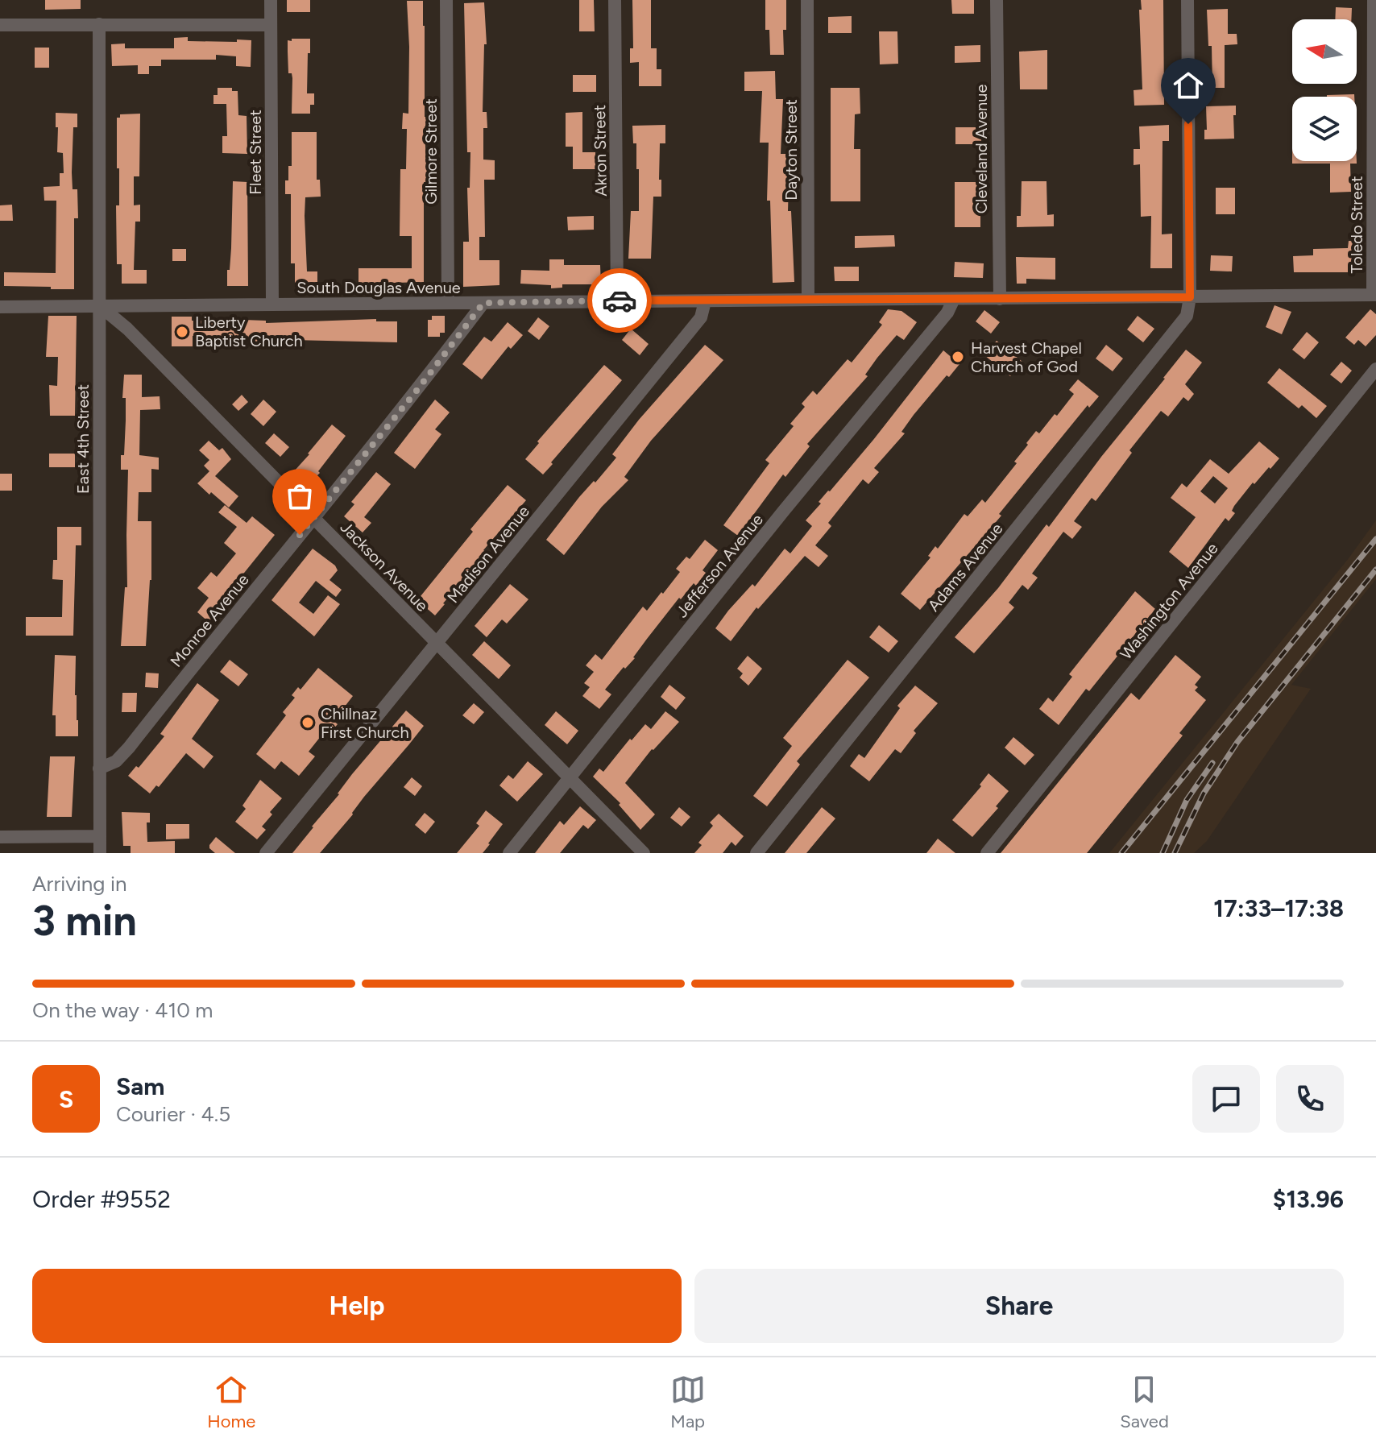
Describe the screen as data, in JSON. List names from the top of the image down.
{
  "streets": {
    "street": [
      "Cleveland Avenue",
      "Dayton Street",
      "Akron Street",
      "Gilmore Street",
      "Fleet Street",
      "Toledo Street",
      "South Douglas Avenue",
      "East 4th Street",
      "Madison Avenue",
      "Jefferson Avenue",
      "Jackson Avenue",
      "Adams Avenue",
      "Washington Avenue",
      "Monroe Avenue"
    ]
  },
  "crossings": [
    ["Cleveland Avenue", "South Douglas Avenue"],
    ["Dayton Street", "South Douglas Avenue"],
    ["Akron Street", "South Douglas Avenue"],
    ["Gilmore Street", "South Douglas Avenue"],
    ["Fleet Street", "South Douglas Avenue"],
    ["Toledo Street", "South Douglas Avenue"],
    ["South Douglas Avenue", "East 4th Street"],
    ["South Douglas Avenue", "Madison Avenue"],
    ["South Douglas Avenue", "Jefferson Avenue"],
    ["South Douglas Avenue", "Jackson Avenue"],
    ["South Douglas Avenue", "Adams Avenue"],
    ["South Douglas Avenue", "Monroe Avenue"],
    ["East 4th Street", "Jackson Avenue"],
    ["East 4th Street", "Monroe Avenue"],
    ["Madison Avenue", "Jackson Avenue"],
    ["Jefferson Avenue", "Jackson Avenue"],
    ["Jackson Avenue", "Monroe Avenue"]
  ],
  "places": ["Liberty Baptist Church", "Harvest Chapel Church of God", "Chillnaz First Church"],
  "north": "left",
  "page": {
    "heading": ["3 min", "Arriving in", "17:33–17:38"],
    "panel": [
      "Sam",
      "Courier · 4.5",
      "Order #9552",
      "$13.96"
    ],
    "bar": "On the way · 410 m",
    "round": "S",
    "buttons": ["Help", "Share"],
    "tabs": ["Home", "Map", "Saved"]
  }
}
